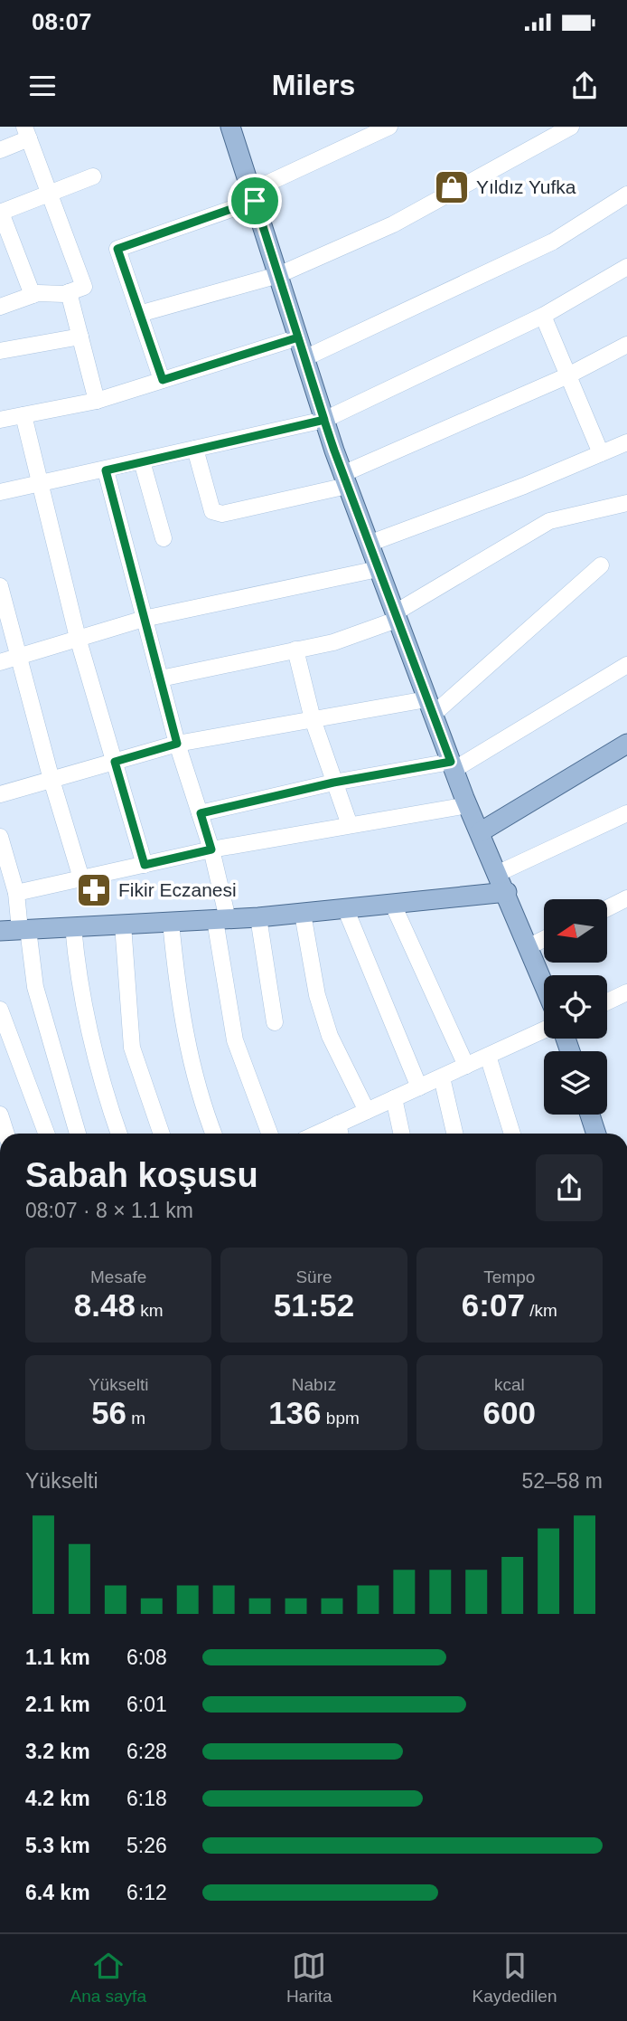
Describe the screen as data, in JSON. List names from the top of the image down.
{
  "places": {
    "shop": ["Yıldız Yufka"],
    "pharmacy": ["Fikir Eczanesi"]
  },
  "north": "left",
  "page": {
    "status": "08:07",
    "header": "Milers",
    "heading": ["Sabah koşusu", "08:07 · 8 × 1.1 km"],
    "stats": [
      ["Mesafe", "8.48 km"],
      ["Süre", "51:52"],
      ["Tempo", "6:07 /km"],
      ["Yükselti", "56 m"],
      ["Nabız", "136 bpm"],
      ["kcal", "600"]
    ],
    "chart": ["Yükselti", "52–58 m"],
    "list": [
      {
        "name": "1.1 km",
        "note": "6:08"
      },
      {
        "name": "2.1 km",
        "note": "6:01"
      },
      {
        "name": "3.2 km",
        "note": "6:28"
      },
      {
        "name": "4.2 km",
        "note": "6:18"
      },
      {
        "name": "5.3 km",
        "note": "5:26"
      },
      {
        "name": "6.4 km",
        "note": "6:12"
      }
    ],
    "tabs": ["Ana sayfa", "Harita", "Kaydedilen"]
  }
}
